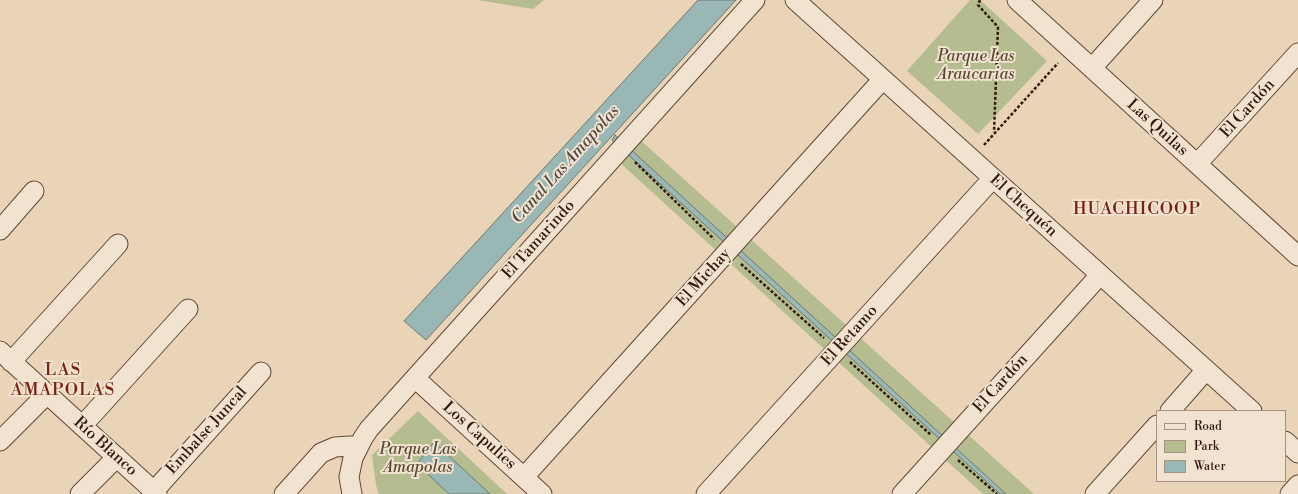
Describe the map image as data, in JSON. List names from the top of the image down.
{
  "streets": {
    "street": [
      "El Cardón",
      "Las Quilas",
      "El Chequén",
      "El Tamarindo",
      "El Michay",
      "El Retamo",
      "Embalse Juncal",
      "Los Capulies",
      "Río Blanco"
    ]
  },
  "crossings": [
    ["El Cardón", "Las Quilas"],
    ["El Cardón", "El Chequén"],
    ["El Chequén", "El Michay"],
    ["El Chequén", "El Retamo"],
    ["El Tamarindo", "Los Capulies"],
    ["El Michay", "Los Capulies"],
    ["Embalse Juncal", "Río Blanco"]
  ],
  "districts": ["HUACHICOOP", "LAS AMAPOLAS"],
  "water": ["Canal Las Amapolas"],
  "parks": ["Parque Las Araucarias", "Parque Las Amapolas"],
  "legend": ["Road", "Park", "Water"]
}
